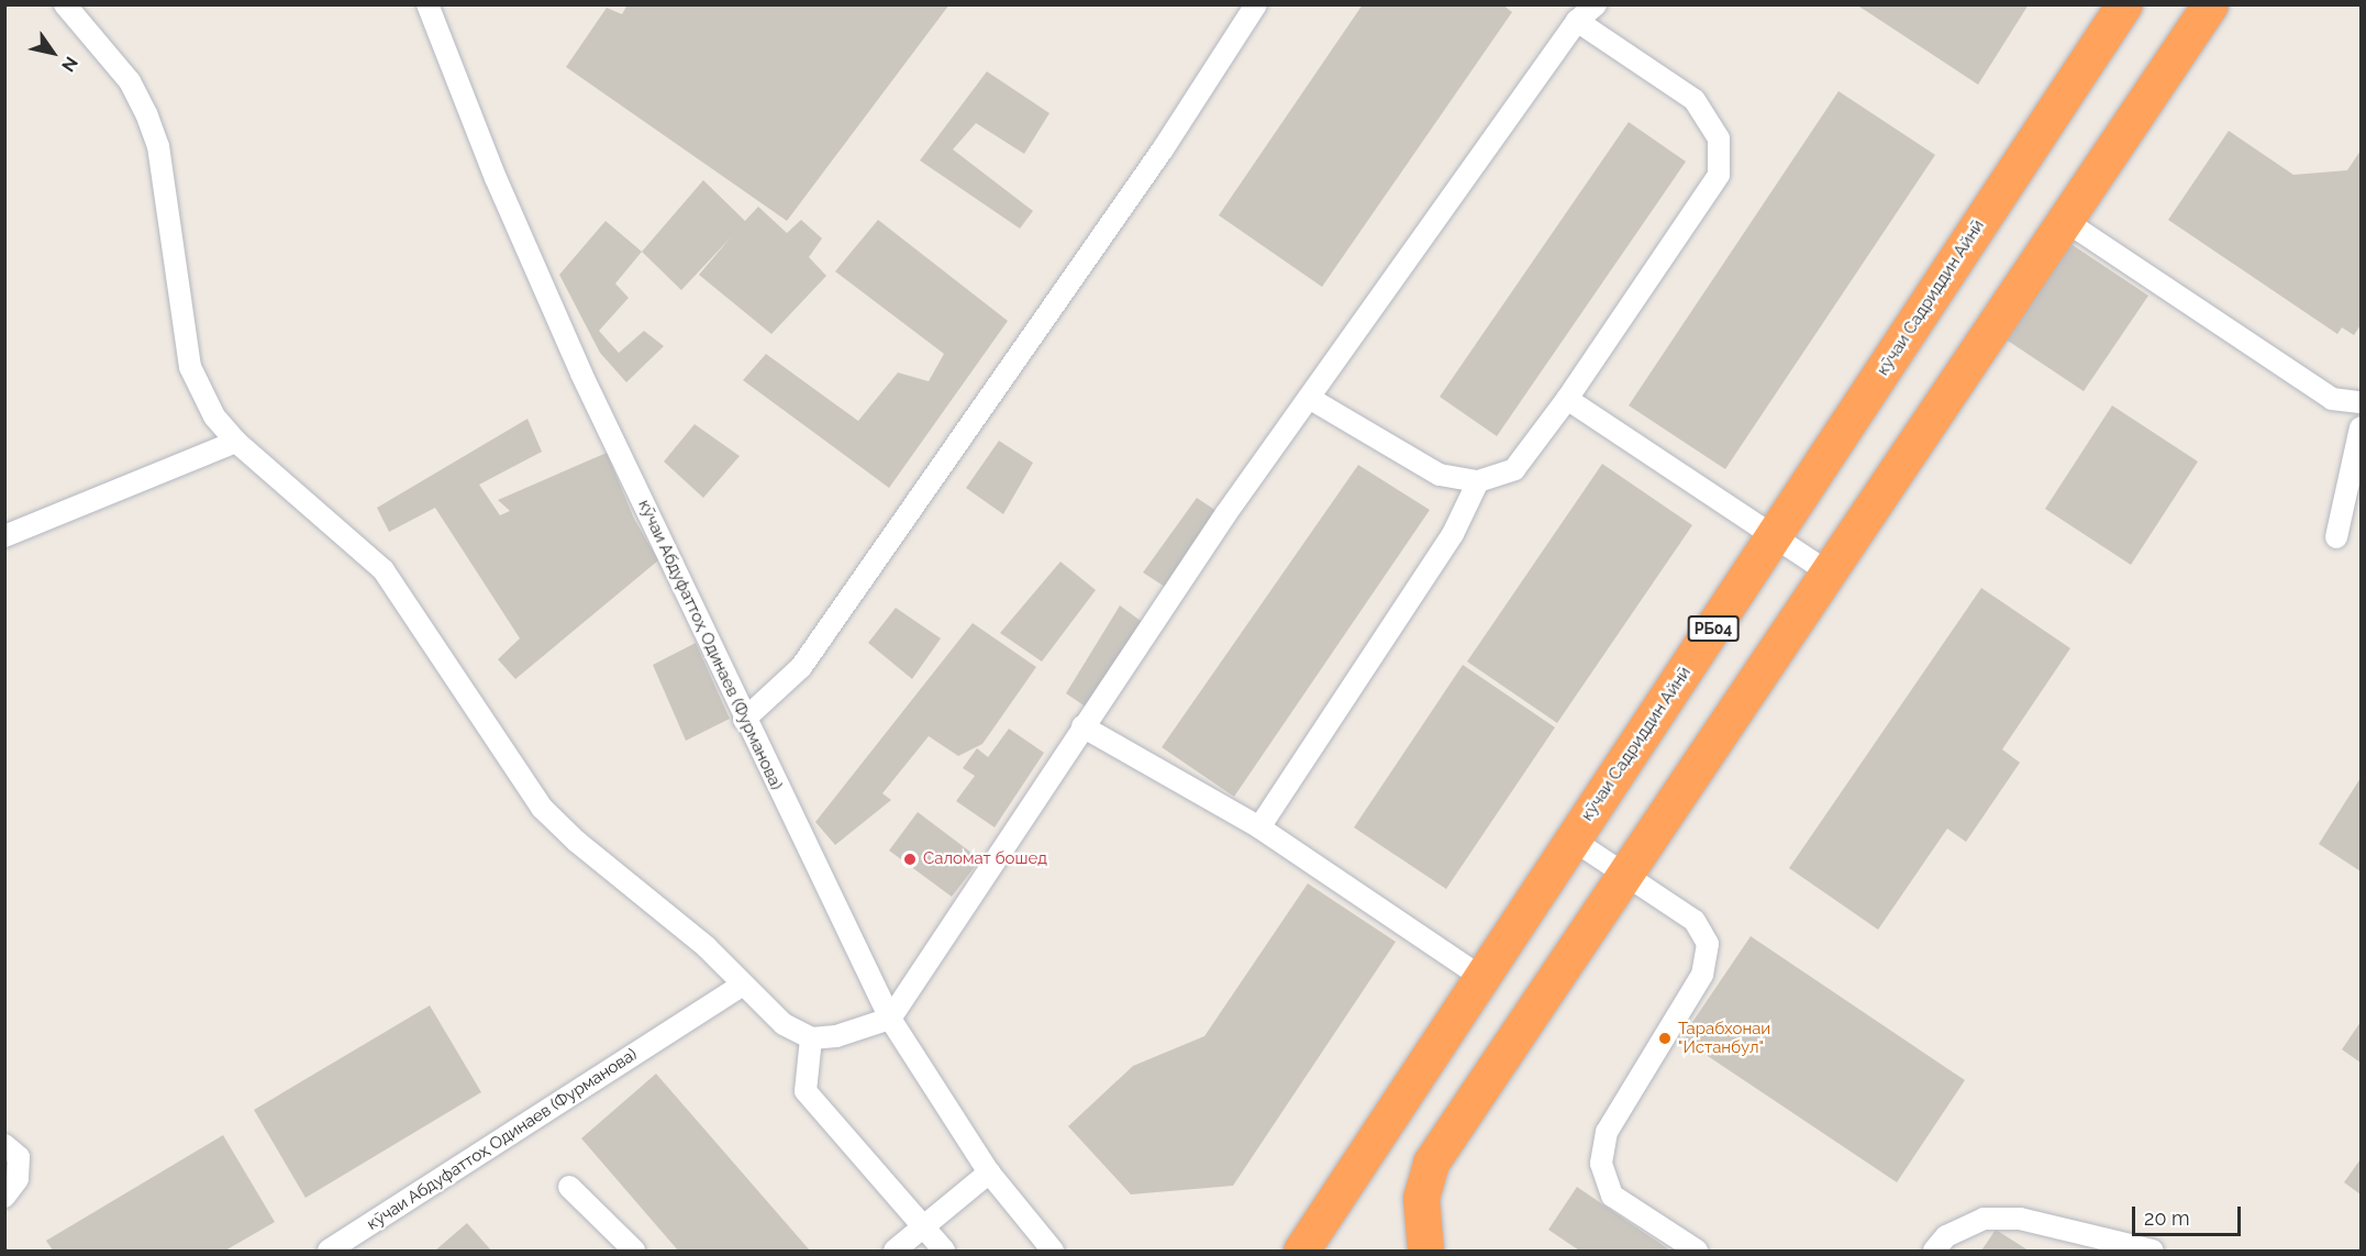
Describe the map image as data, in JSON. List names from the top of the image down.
{
  "streets": {
    "highway": ["кӯчаи Садриддин Айнӣ", "РБ04"],
    "lane": ["кӯчаи Абдуфаттоҳ Одинаев (Фурманова)"]
  },
  "places": ["Саломат бошед", "Тарабхонаи \"Истанбул\""],
  "scale_bar": "20 m",
  "north": "bottom right"
}
